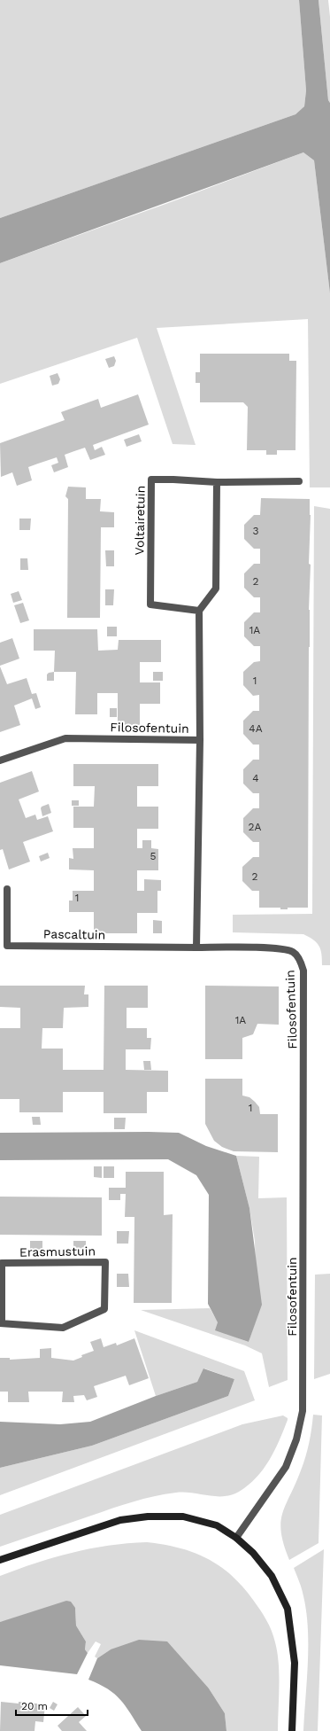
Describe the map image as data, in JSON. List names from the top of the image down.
{
  "streets": {
    "street": [
      "Voltairetuin",
      "Filosofentuin",
      "Pascaltuin",
      "Erasmustuin"
    ]
  },
  "crossings": [
    ["Filosofentuin", "Pascaltuin"]
  ],
  "house_numbers": [
    "3",
    "2",
    "1A",
    "1",
    "4A",
    "4",
    "2A",
    "5",
    "2",
    "1",
    "1A",
    "1"
  ],
  "scale_bar": "20 m"
}
